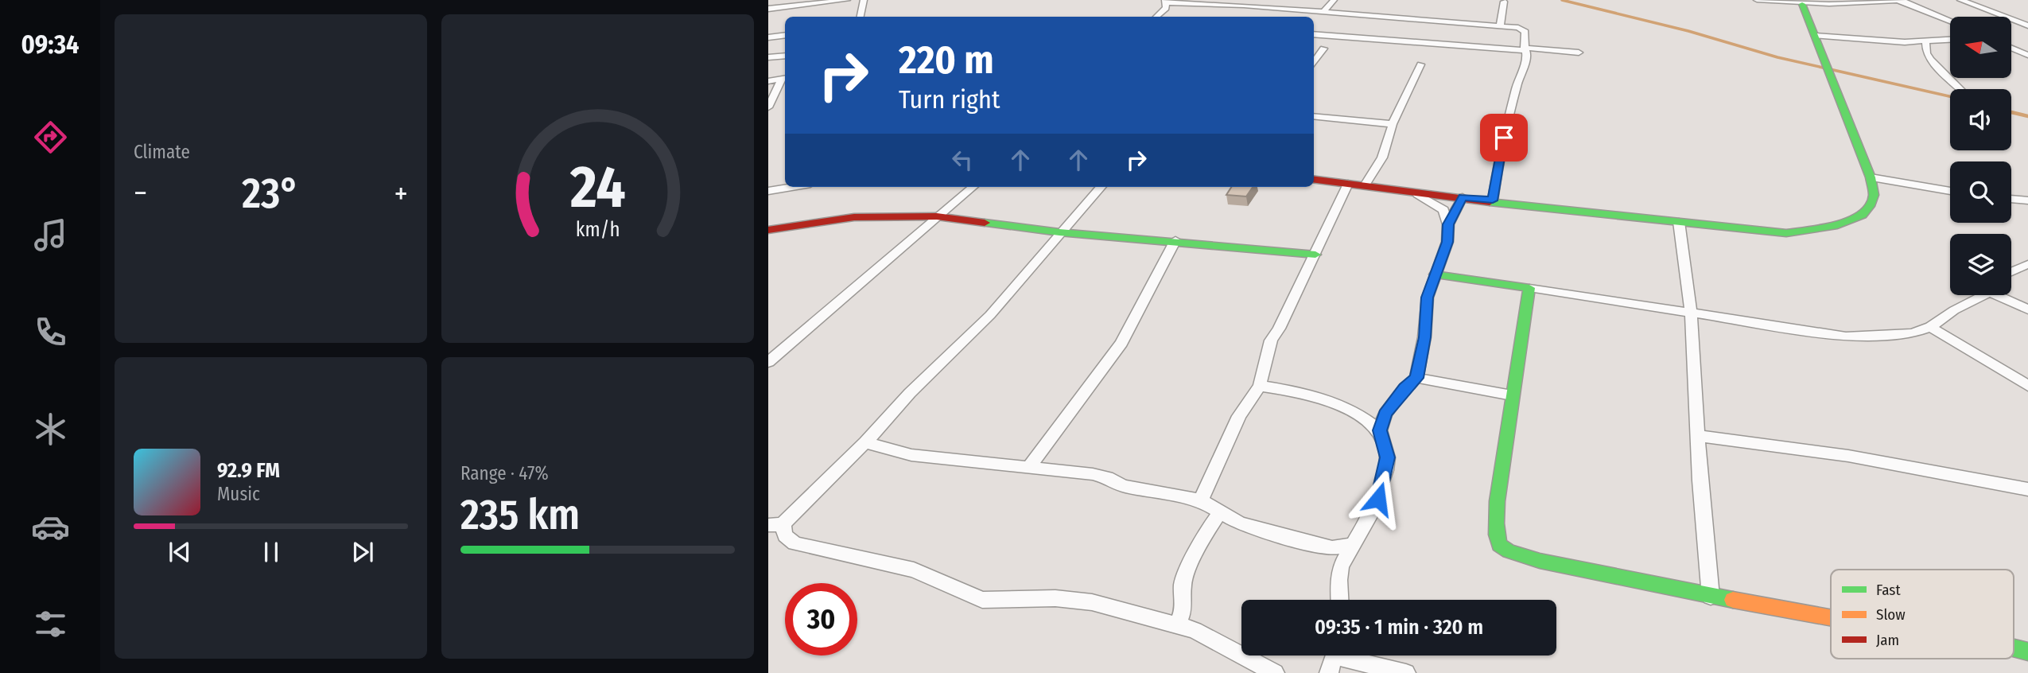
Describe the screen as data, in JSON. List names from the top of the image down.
{
  "legend": ["Fast", "Slow", "Jam"],
  "north": "left",
  "page": {
    "tabs": "09:34",
    "tile": [
      "Climate",
      ["Range · 47%", "235 km"]
    ],
    "turn": ["220 m", "Turn right"],
    "heat": ["−", "23°", "+"],
    "song": ["92.9 FM", "Music"],
    "limit": "30",
    "trip": "09:35 · 1 min · 320 m",
    "gauge": ["24", "km/h"]
  }
}
